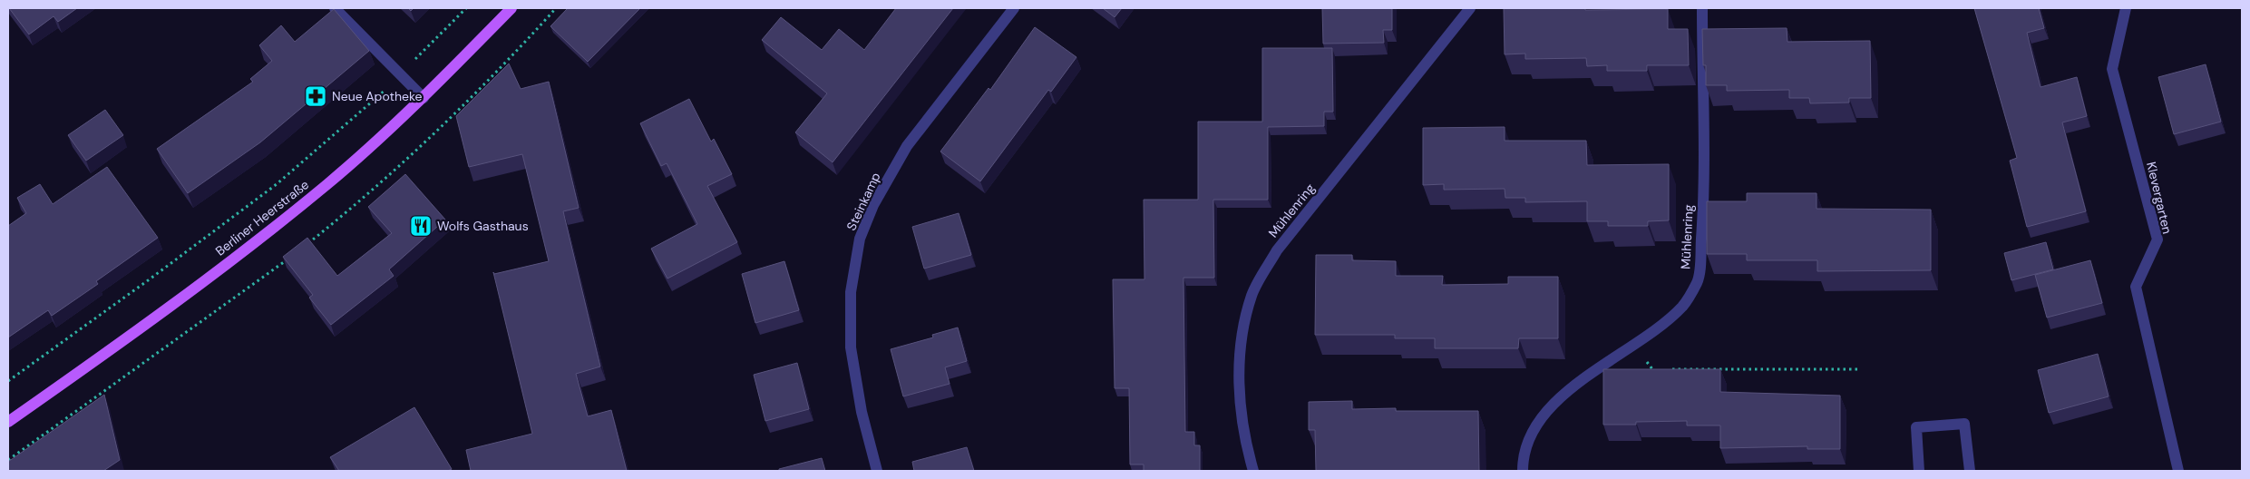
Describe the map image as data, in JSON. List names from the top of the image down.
{
  "streets": {
    "main road": ["Berliner Heerstraße"],
    "street": ["Klevergarten", "Steinkamp", "Mühlenring"]
  },
  "places": {
    "pharmacy": ["Neue Apotheke"],
    "restaurant": ["Wolfs Gasthaus"]
  }
}
